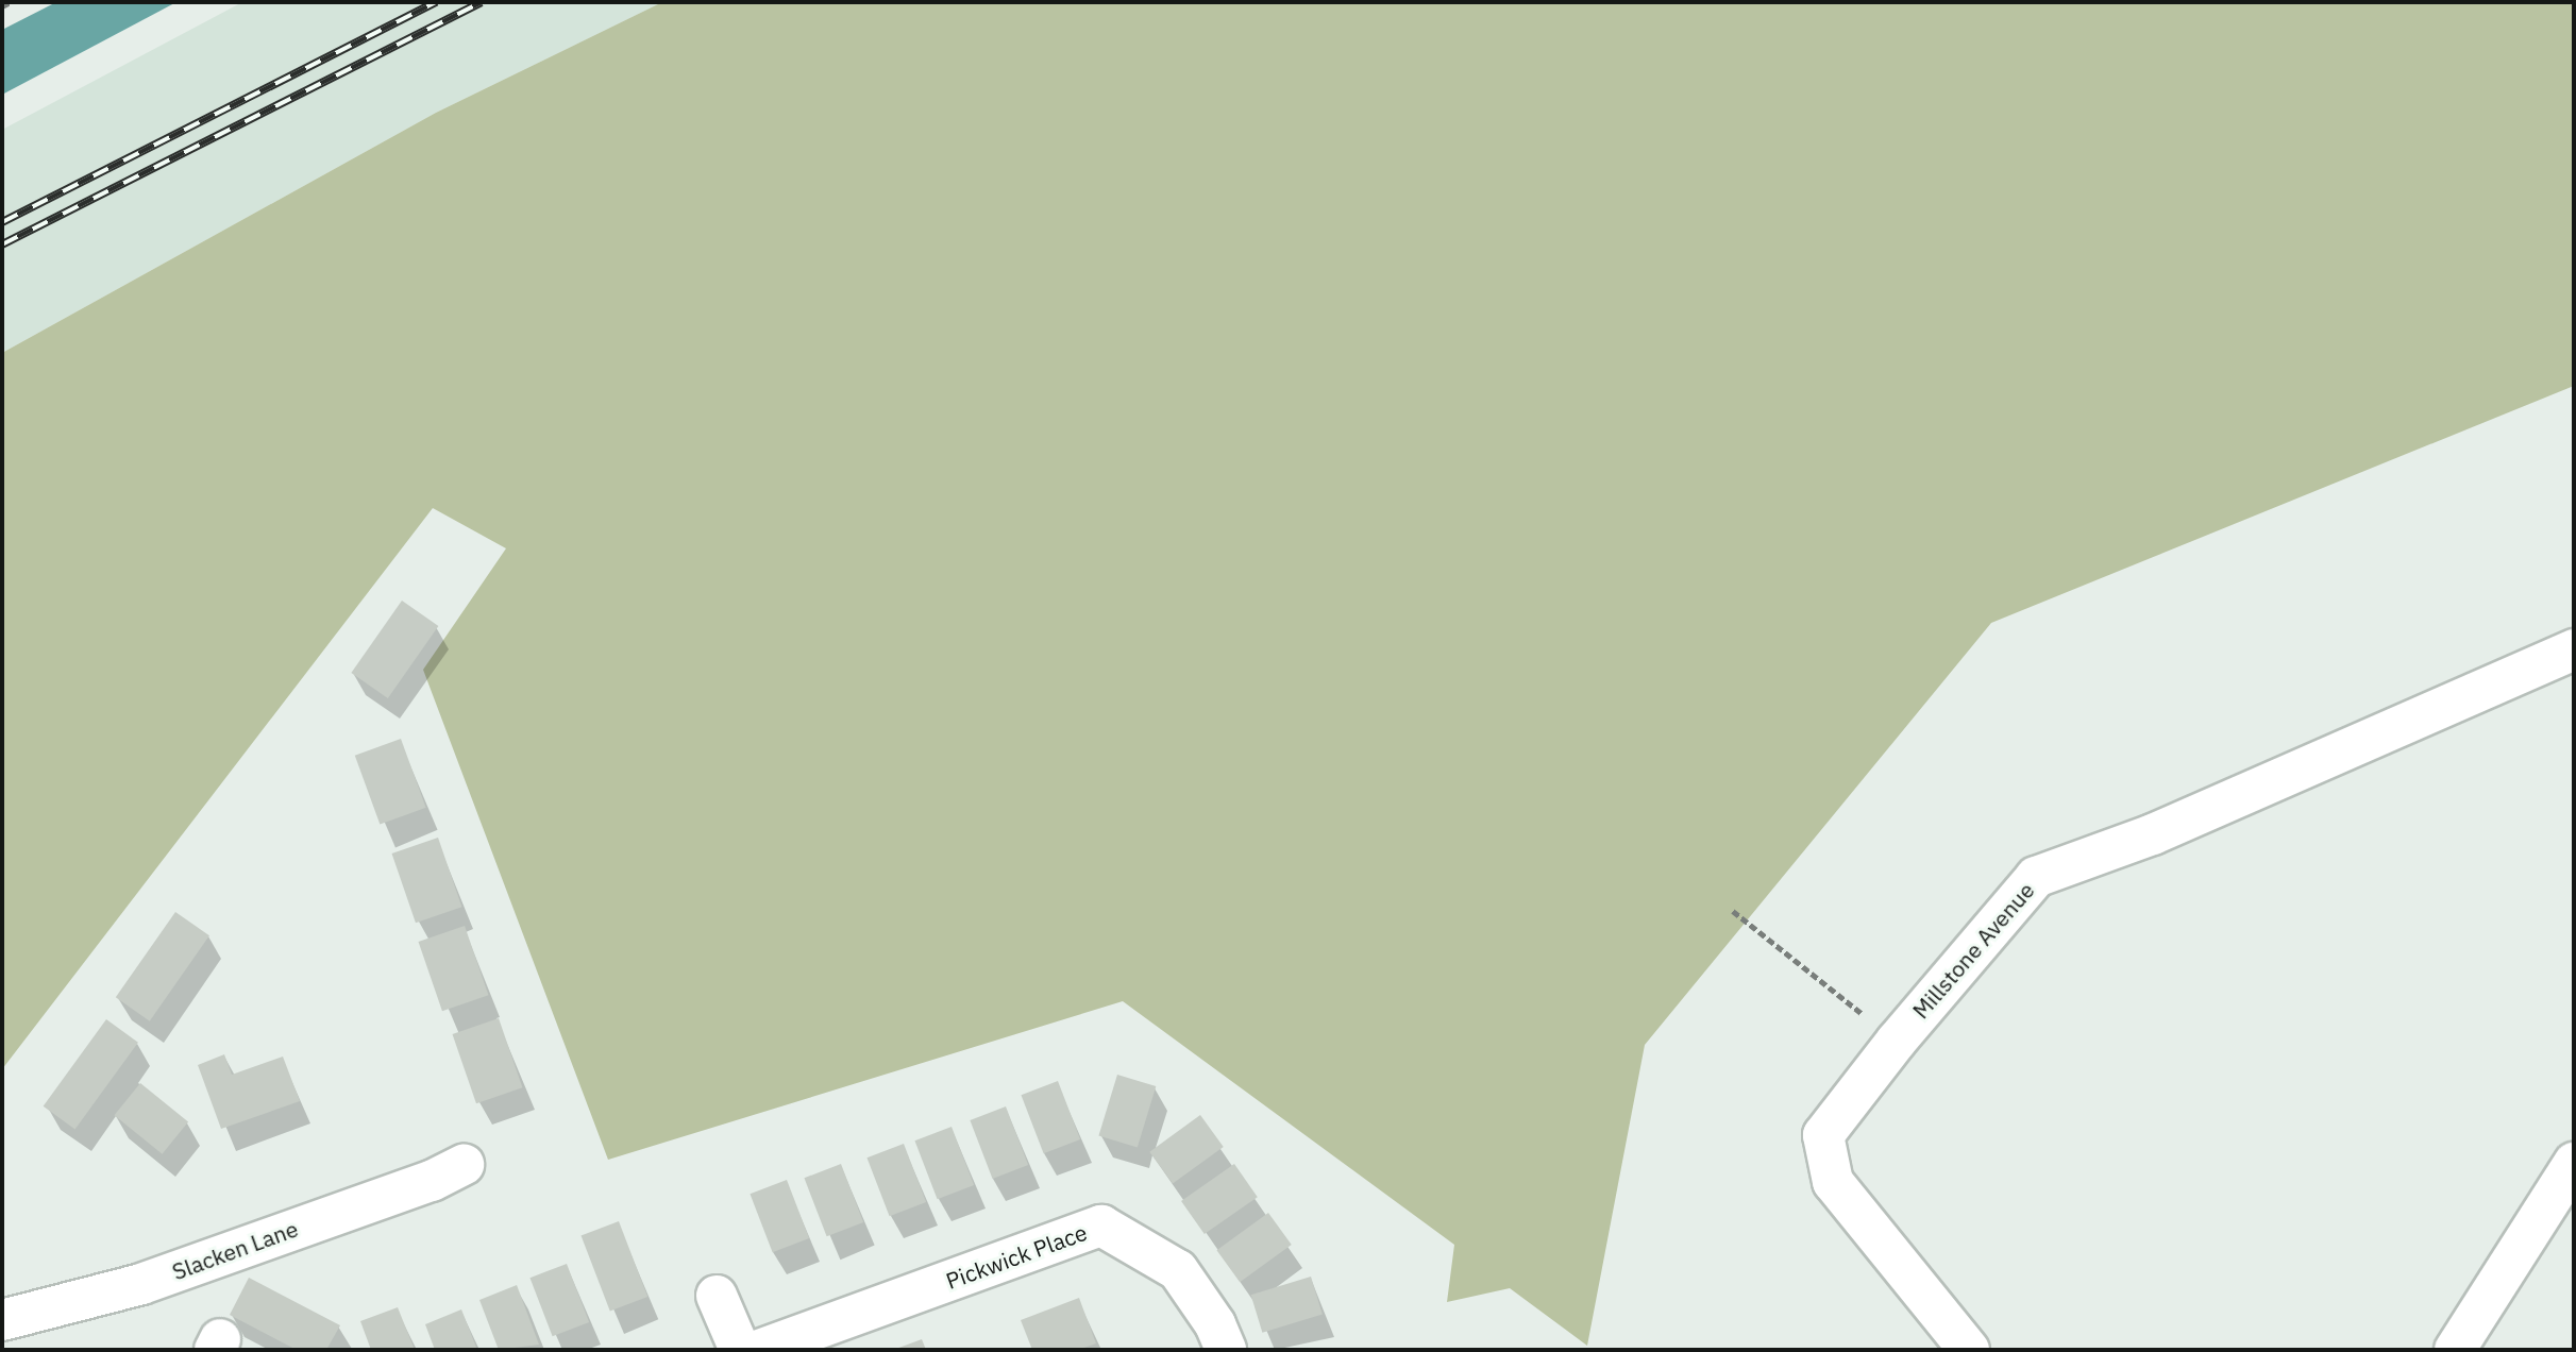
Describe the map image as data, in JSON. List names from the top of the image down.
{
  "streets": {
    "street": ["Millstone Avenue", "Slacken Lane", "Pickwick Place"]
  }
}
